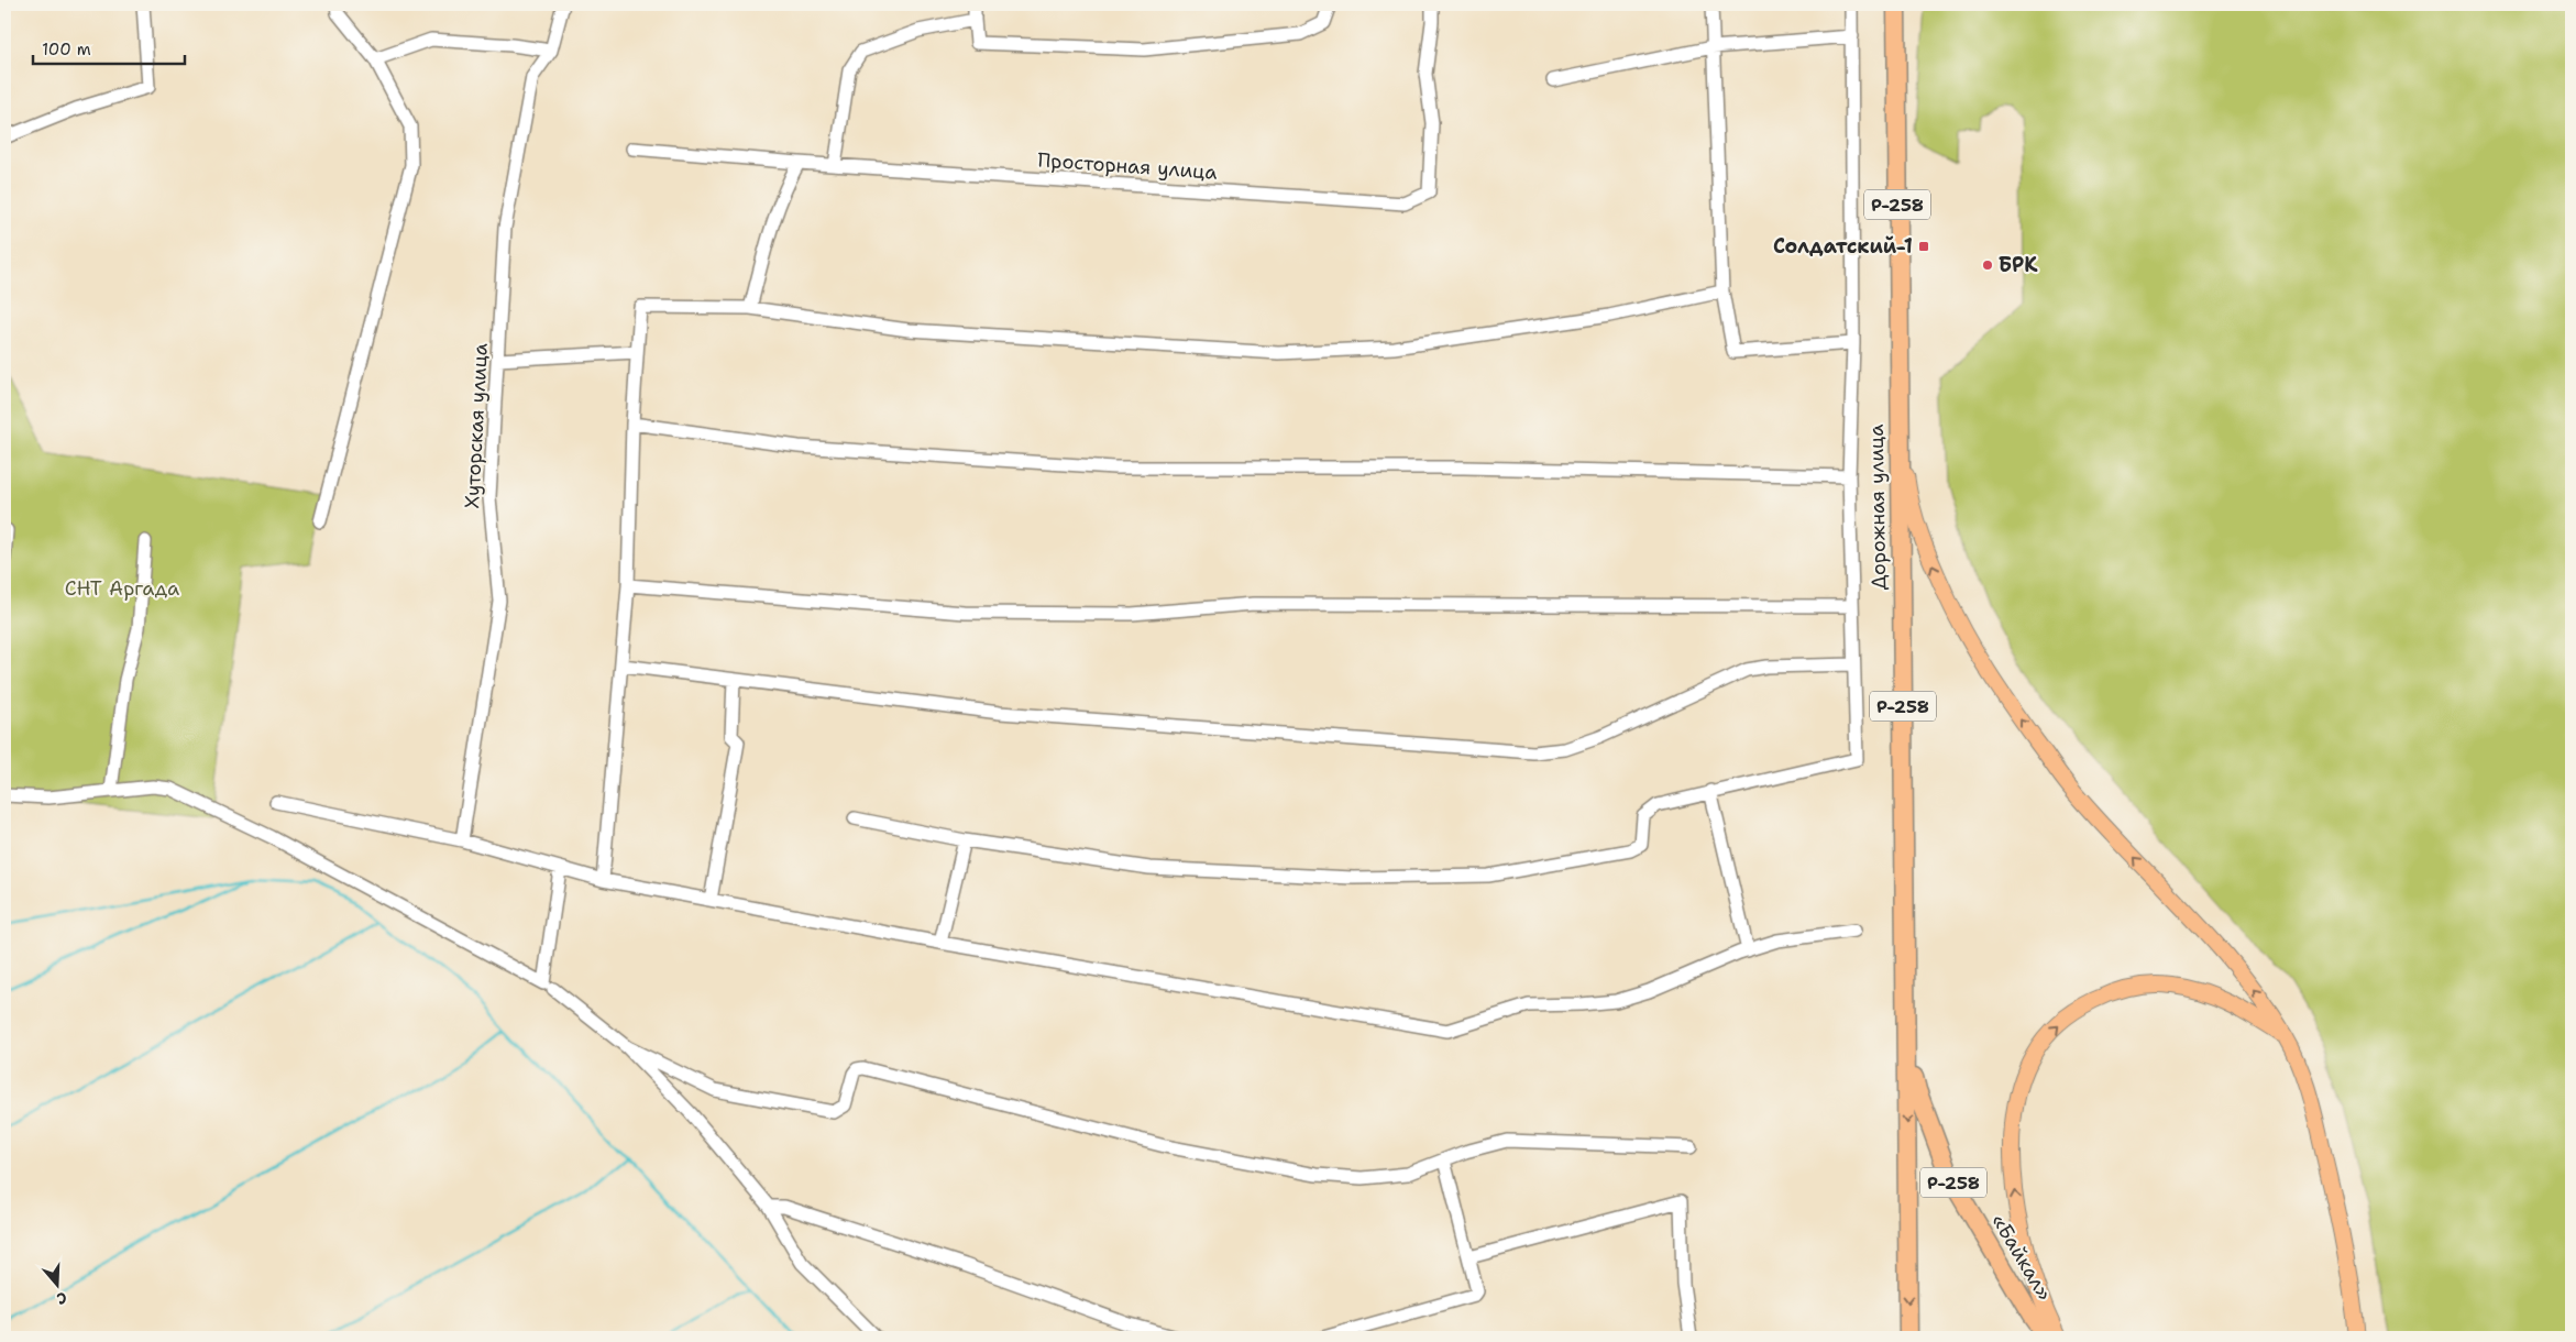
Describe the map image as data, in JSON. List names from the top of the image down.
{
  "streets": {
    "highway": ["Р-258", "Дорожная улица", "«Байкал»"],
    "street": ["Просторная улица", "Хуторская улица"]
  },
  "crossings": [
    ["Дорожная улица", "«Байкал»"]
  ],
  "parks": ["СНТ Аргада"],
  "places": {
    "transit": ["Солдатский-1"],
    "other": ["БРК"]
  },
  "scale_bar": "100 m",
  "north": "bottom"
}
